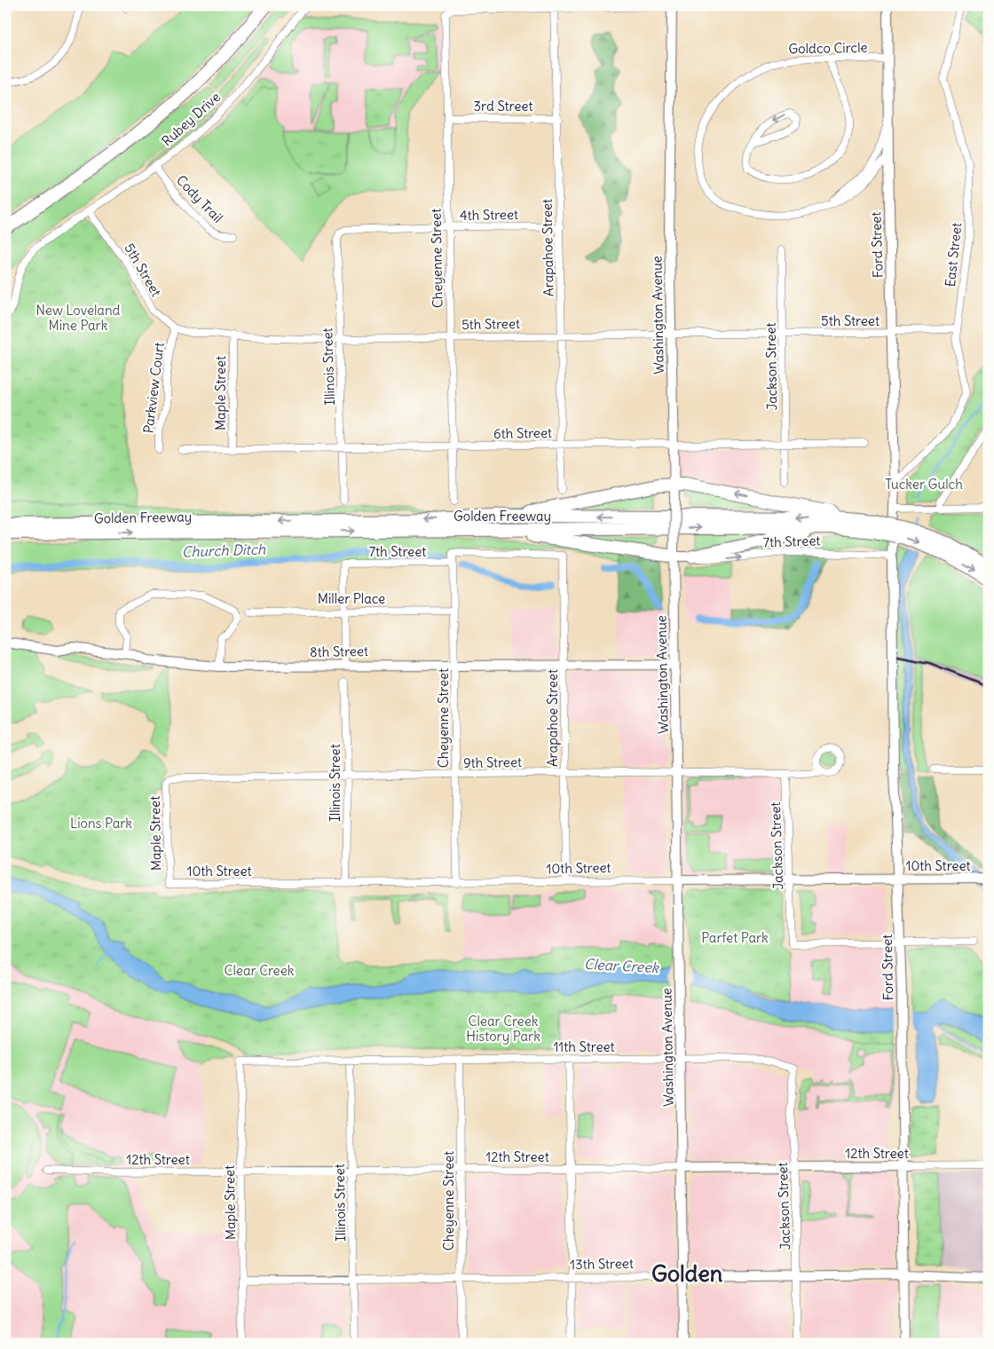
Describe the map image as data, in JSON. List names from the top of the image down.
{
  "streets": {
    "highway": ["Golden Freeway"],
    "street": [
      "Goldco Circle",
      "3rd Street",
      "Rubey Drive",
      "Cody Trail",
      "4th Street",
      "Ford Street",
      "Arapahoe Street",
      "East Street",
      "Cheyenne Street",
      "5th Street",
      "Washington Avenue",
      "Illinois Street",
      "Jackson Street",
      "Parkview Court",
      "Maple Street",
      "6th Street",
      "7th Street",
      "Miller Place",
      "8th Street",
      "9th Street",
      "10th Street",
      "11th Street",
      "12th Street",
      "13th Street"
    ]
  },
  "crossings": [
    ["Goldco Circle", "Ford Street"],
    ["3rd Street", "Arapahoe Street"],
    ["3rd Street", "Cheyenne Street"],
    ["Rubey Drive", "Cody Trail"],
    ["Rubey Drive", "5th Street"],
    ["4th Street", "Arapahoe Street"],
    ["4th Street", "Cheyenne Street"],
    ["4th Street", "Illinois Street"],
    ["Ford Street", "East Street"],
    ["Ford Street", "5th Street"],
    ["Ford Street", "Jackson Street"],
    ["Ford Street", "7th Street"],
    ["Ford Street", "10th Street"],
    ["Ford Street", "12th Street"],
    ["Ford Street", "13th Street"],
    ["Arapahoe Street", "Cheyenne Street"],
    ["Arapahoe Street", "5th Street"],
    ["Arapahoe Street", "6th Street"],
    ["Arapahoe Street", "8th Street"],
    ["Arapahoe Street", "9th Street"],
    ["Arapahoe Street", "10th Street"],
    ["East Street", "5th Street"],
    ["Cheyenne Street", "5th Street"],
    ["Cheyenne Street", "6th Street"],
    ["Cheyenne Street", "7th Street"],
    ["Cheyenne Street", "Miller Place"],
    ["Cheyenne Street", "8th Street"],
    ["Cheyenne Street", "9th Street"],
    ["Cheyenne Street", "10th Street"],
    ["Cheyenne Street", "11th Street"],
    ["Cheyenne Street", "12th Street"],
    ["Cheyenne Street", "13th Street"],
    ["5th Street", "Washington Avenue"],
    ["5th Street", "Illinois Street"],
    ["5th Street", "Jackson Street"],
    ["5th Street", "Parkview Court"],
    ["5th Street", "Maple Street"],
    ["Washington Avenue", "6th Street"],
    ["Washington Avenue", "8th Street"],
    ["Washington Avenue", "9th Street"],
    ["Washington Avenue", "10th Street"],
    ["Washington Avenue", "11th Street"],
    ["Washington Avenue", "12th Street"],
    ["Washington Avenue", "13th Street"],
    ["Illinois Street", "6th Street"],
    ["Illinois Street", "9th Street"],
    ["Illinois Street", "10th Street"],
    ["Illinois Street", "11th Street"],
    ["Illinois Street", "12th Street"],
    ["Illinois Street", "13th Street"],
    ["Jackson Street", "6th Street"],
    ["Jackson Street", "9th Street"],
    ["Jackson Street", "10th Street"],
    ["Jackson Street", "11th Street"],
    ["Jackson Street", "12th Street"],
    ["Jackson Street", "13th Street"],
    ["Maple Street", "6th Street"],
    ["Maple Street", "9th Street"],
    ["Maple Street", "10th Street"],
    ["Maple Street", "11th Street"],
    ["Maple Street", "12th Street"],
    ["Maple Street", "13th Street"],
    ["7th Street", "Miller Place"]
  ],
  "one_way": ["7th Street"],
  "districts": ["Golden"],
  "water": ["Church Ditch", "Clear Creek"],
  "parks": [
    "New Loveland Mine Park",
    "Tucker Gulch",
    "Lions Park",
    "Parfet Park",
    "Clear Creek",
    "Clear Creek History Park"
  ]
}
